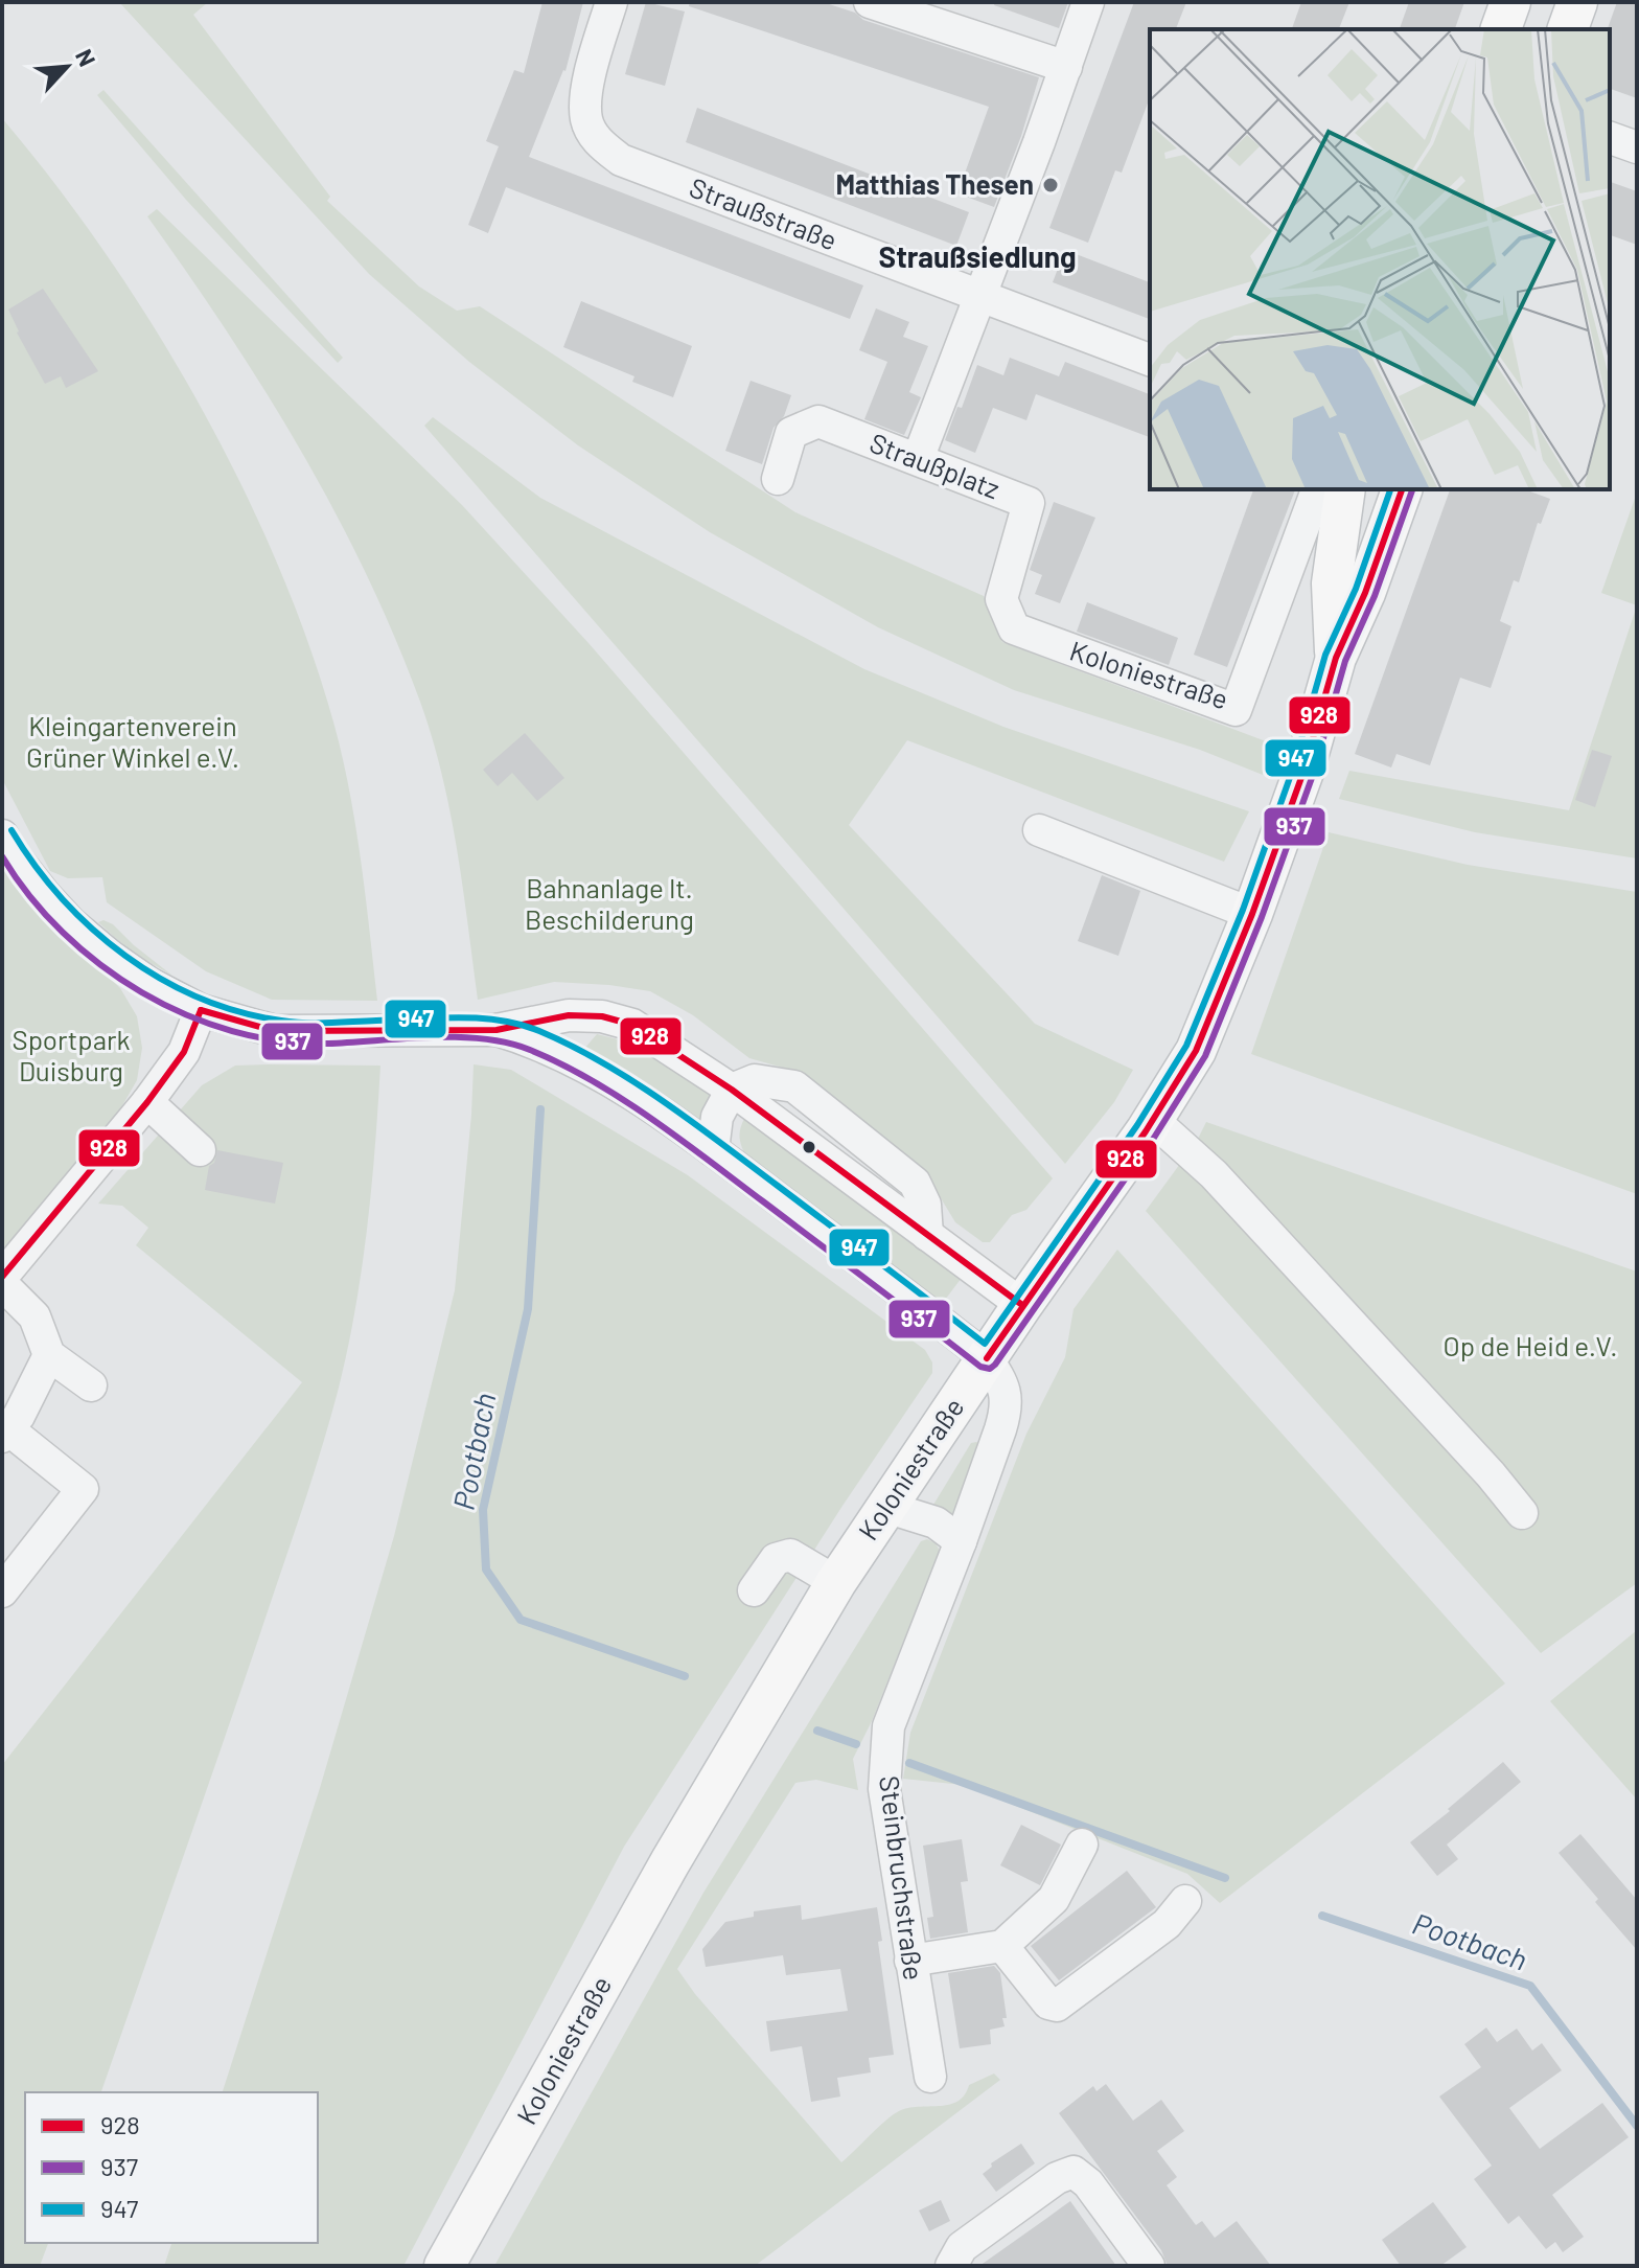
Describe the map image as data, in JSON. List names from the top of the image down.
{
  "streets": {
    "main road": ["Koloniestraße"],
    "street": ["Straußstraße", "Straußplatz", "Steinbruchstraße"]
  },
  "crossings": [
    ["Straußplatz", "Koloniestraße"],
    ["Koloniestraße", "Steinbruchstraße"]
  ],
  "districts": ["Straußsiedlung"],
  "water": ["Pootbach"],
  "parks": [
    "Kleingartenverein Grüner Winkel e.V.",
    "Bahnanlage lt. Beschilderung",
    "Sportpark Duisburg",
    "Op de Heid e.V."
  ],
  "places": ["Matthias Thesen"],
  "lines": ["transit line 928", "transit line 947", "transit line 937"],
  "legend": ["928", "937", "947"],
  "north": "top right"
}
